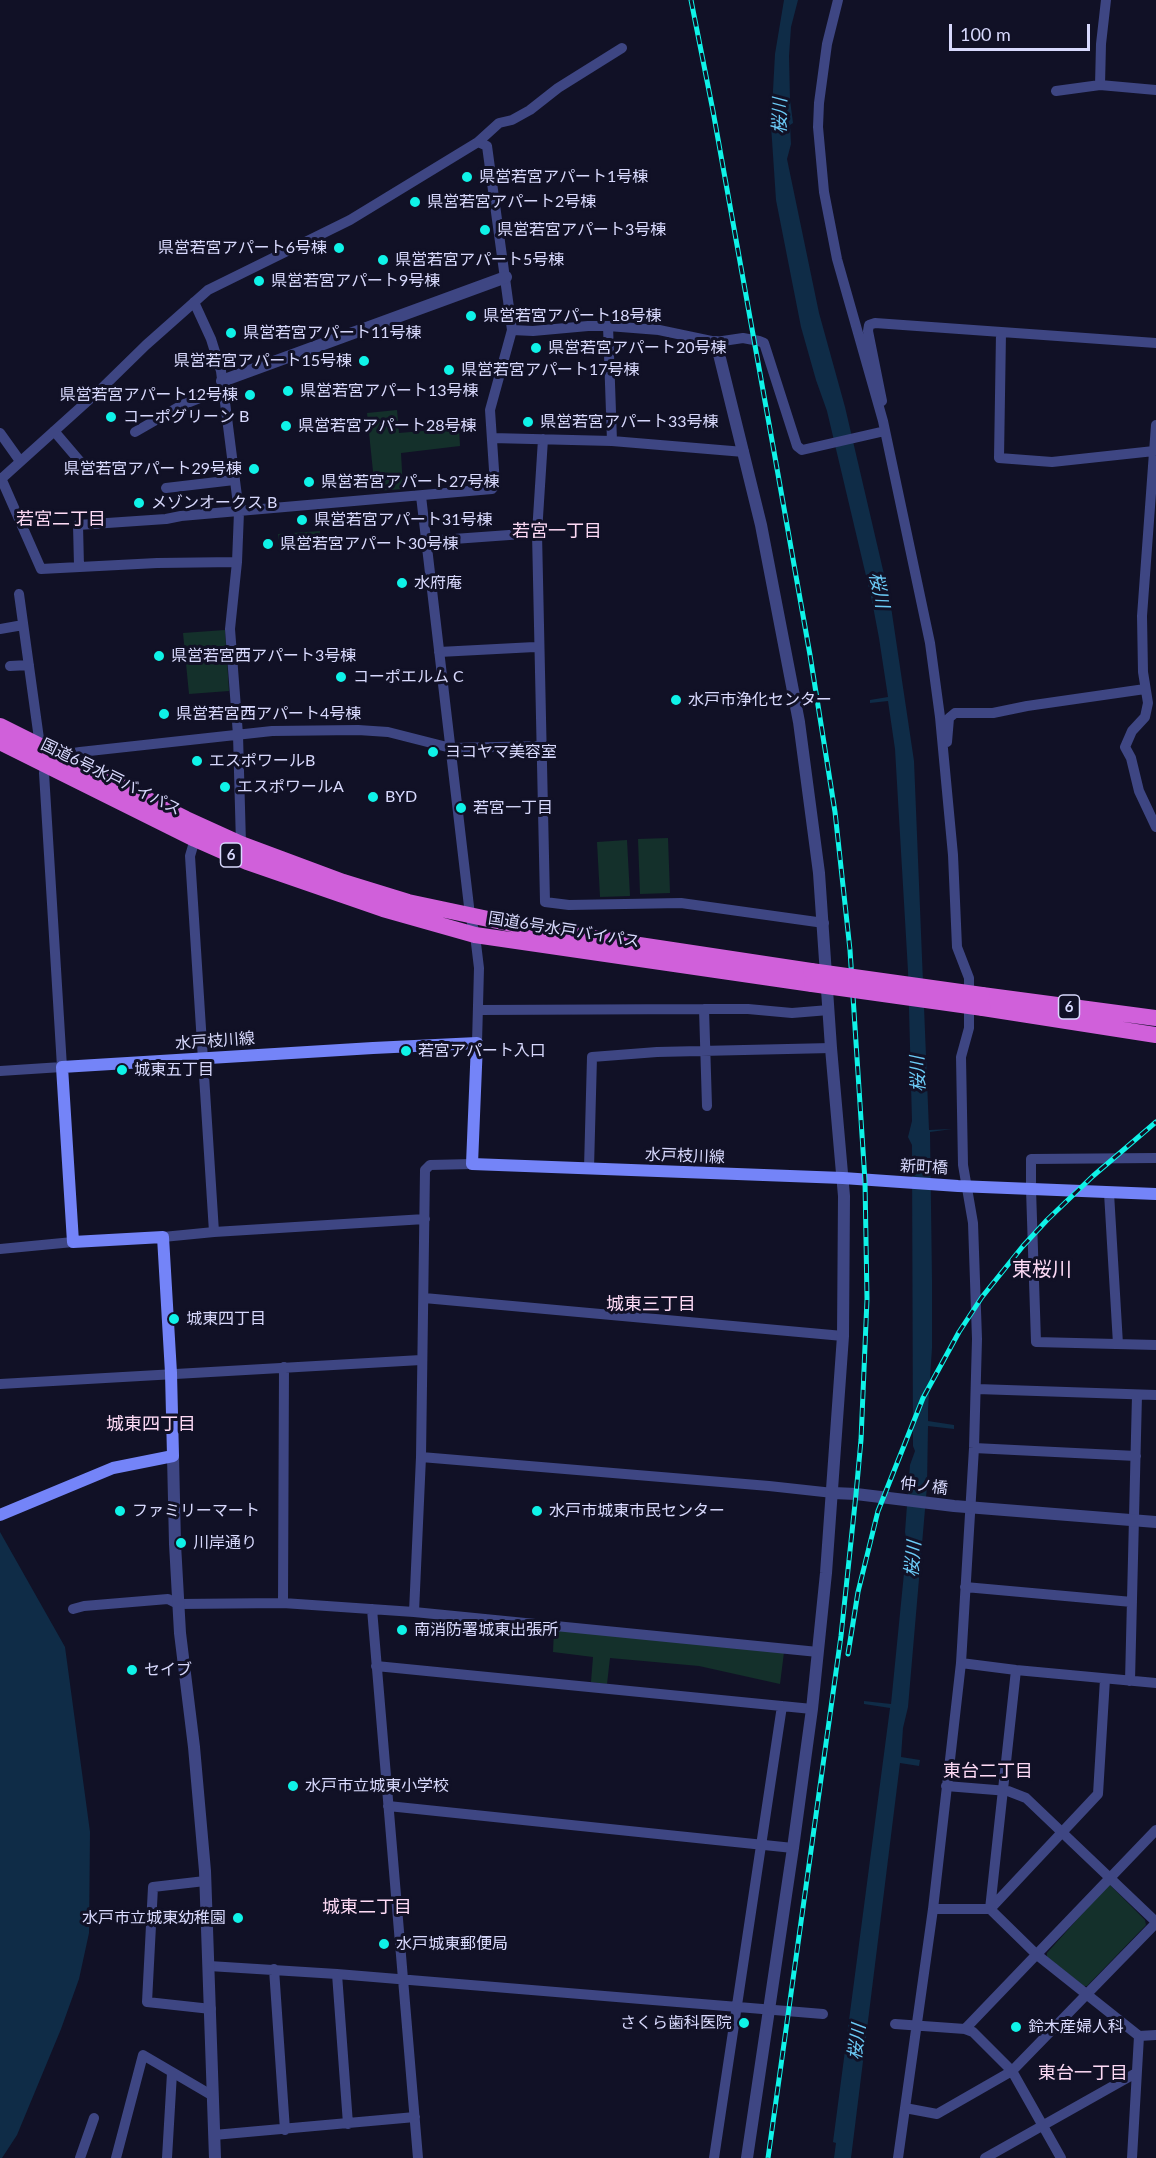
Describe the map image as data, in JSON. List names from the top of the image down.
{
  "streets": {
    "highway": ["国道6号水戸バイパス", "6"],
    "main road": ["水戸枝川線", "新町橋"],
    "street": ["仲ノ橋"]
  },
  "crossings": [
    ["水戸枝川線", "新町橋"]
  ],
  "districts": [
    "若宮二丁目",
    "若宮一丁目",
    "東桜川",
    "城東三丁目",
    "城東四丁目",
    "東台二丁目",
    "城東二丁目",
    "東台一丁目"
  ],
  "water": ["桜川"],
  "places": [
    "県営若宮アパート1号棟",
    "県営若宮アパート2号棟",
    "県営若宮アパート3号棟",
    "県営若宮アパート6号棟",
    "県営若宮アパート5号棟",
    "県営若宮アパート9号棟",
    "県営若宮アパート18号棟",
    "県営若宮アパート11号棟",
    "県営若宮アパート20号棟",
    "県営若宮アパート15号棟",
    "県営若宮アパート17号棟",
    "県営若宮アパート13号棟",
    "県営若宮アパート12号棟",
    "コーポグリーン B",
    "県営若宮アパート33号棟",
    "県営若宮アパート28号棟",
    "県営若宮アパート29号棟",
    "県営若宮アパート27号棟",
    "メゾンオークス B",
    "県営若宮アパート31号棟",
    "県営若宮アパート30号棟",
    "水府庵",
    "県営若宮西アパート3号棟",
    "コーポエルム C",
    "水戸市浄化センター",
    "県営若宮西アパート4号棟",
    "ヨコヤマ美容室",
    "エスポワールB",
    "エスポワールA",
    "BYD",
    "若宮一丁目",
    "若宮アパート入口",
    "城東五丁目",
    "城東四丁目",
    "ファミリーマート",
    "水戸市城東市民センター",
    "川岸通り",
    "南消防署城東出張所",
    "セイブ",
    "水戸市立城東小学校",
    "水戸市立城東幼稚園",
    "水戸城東郵便局",
    "さくら歯科医院",
    "鈴木産婦人科"
  ],
  "scale_bar": "100 m"
}
